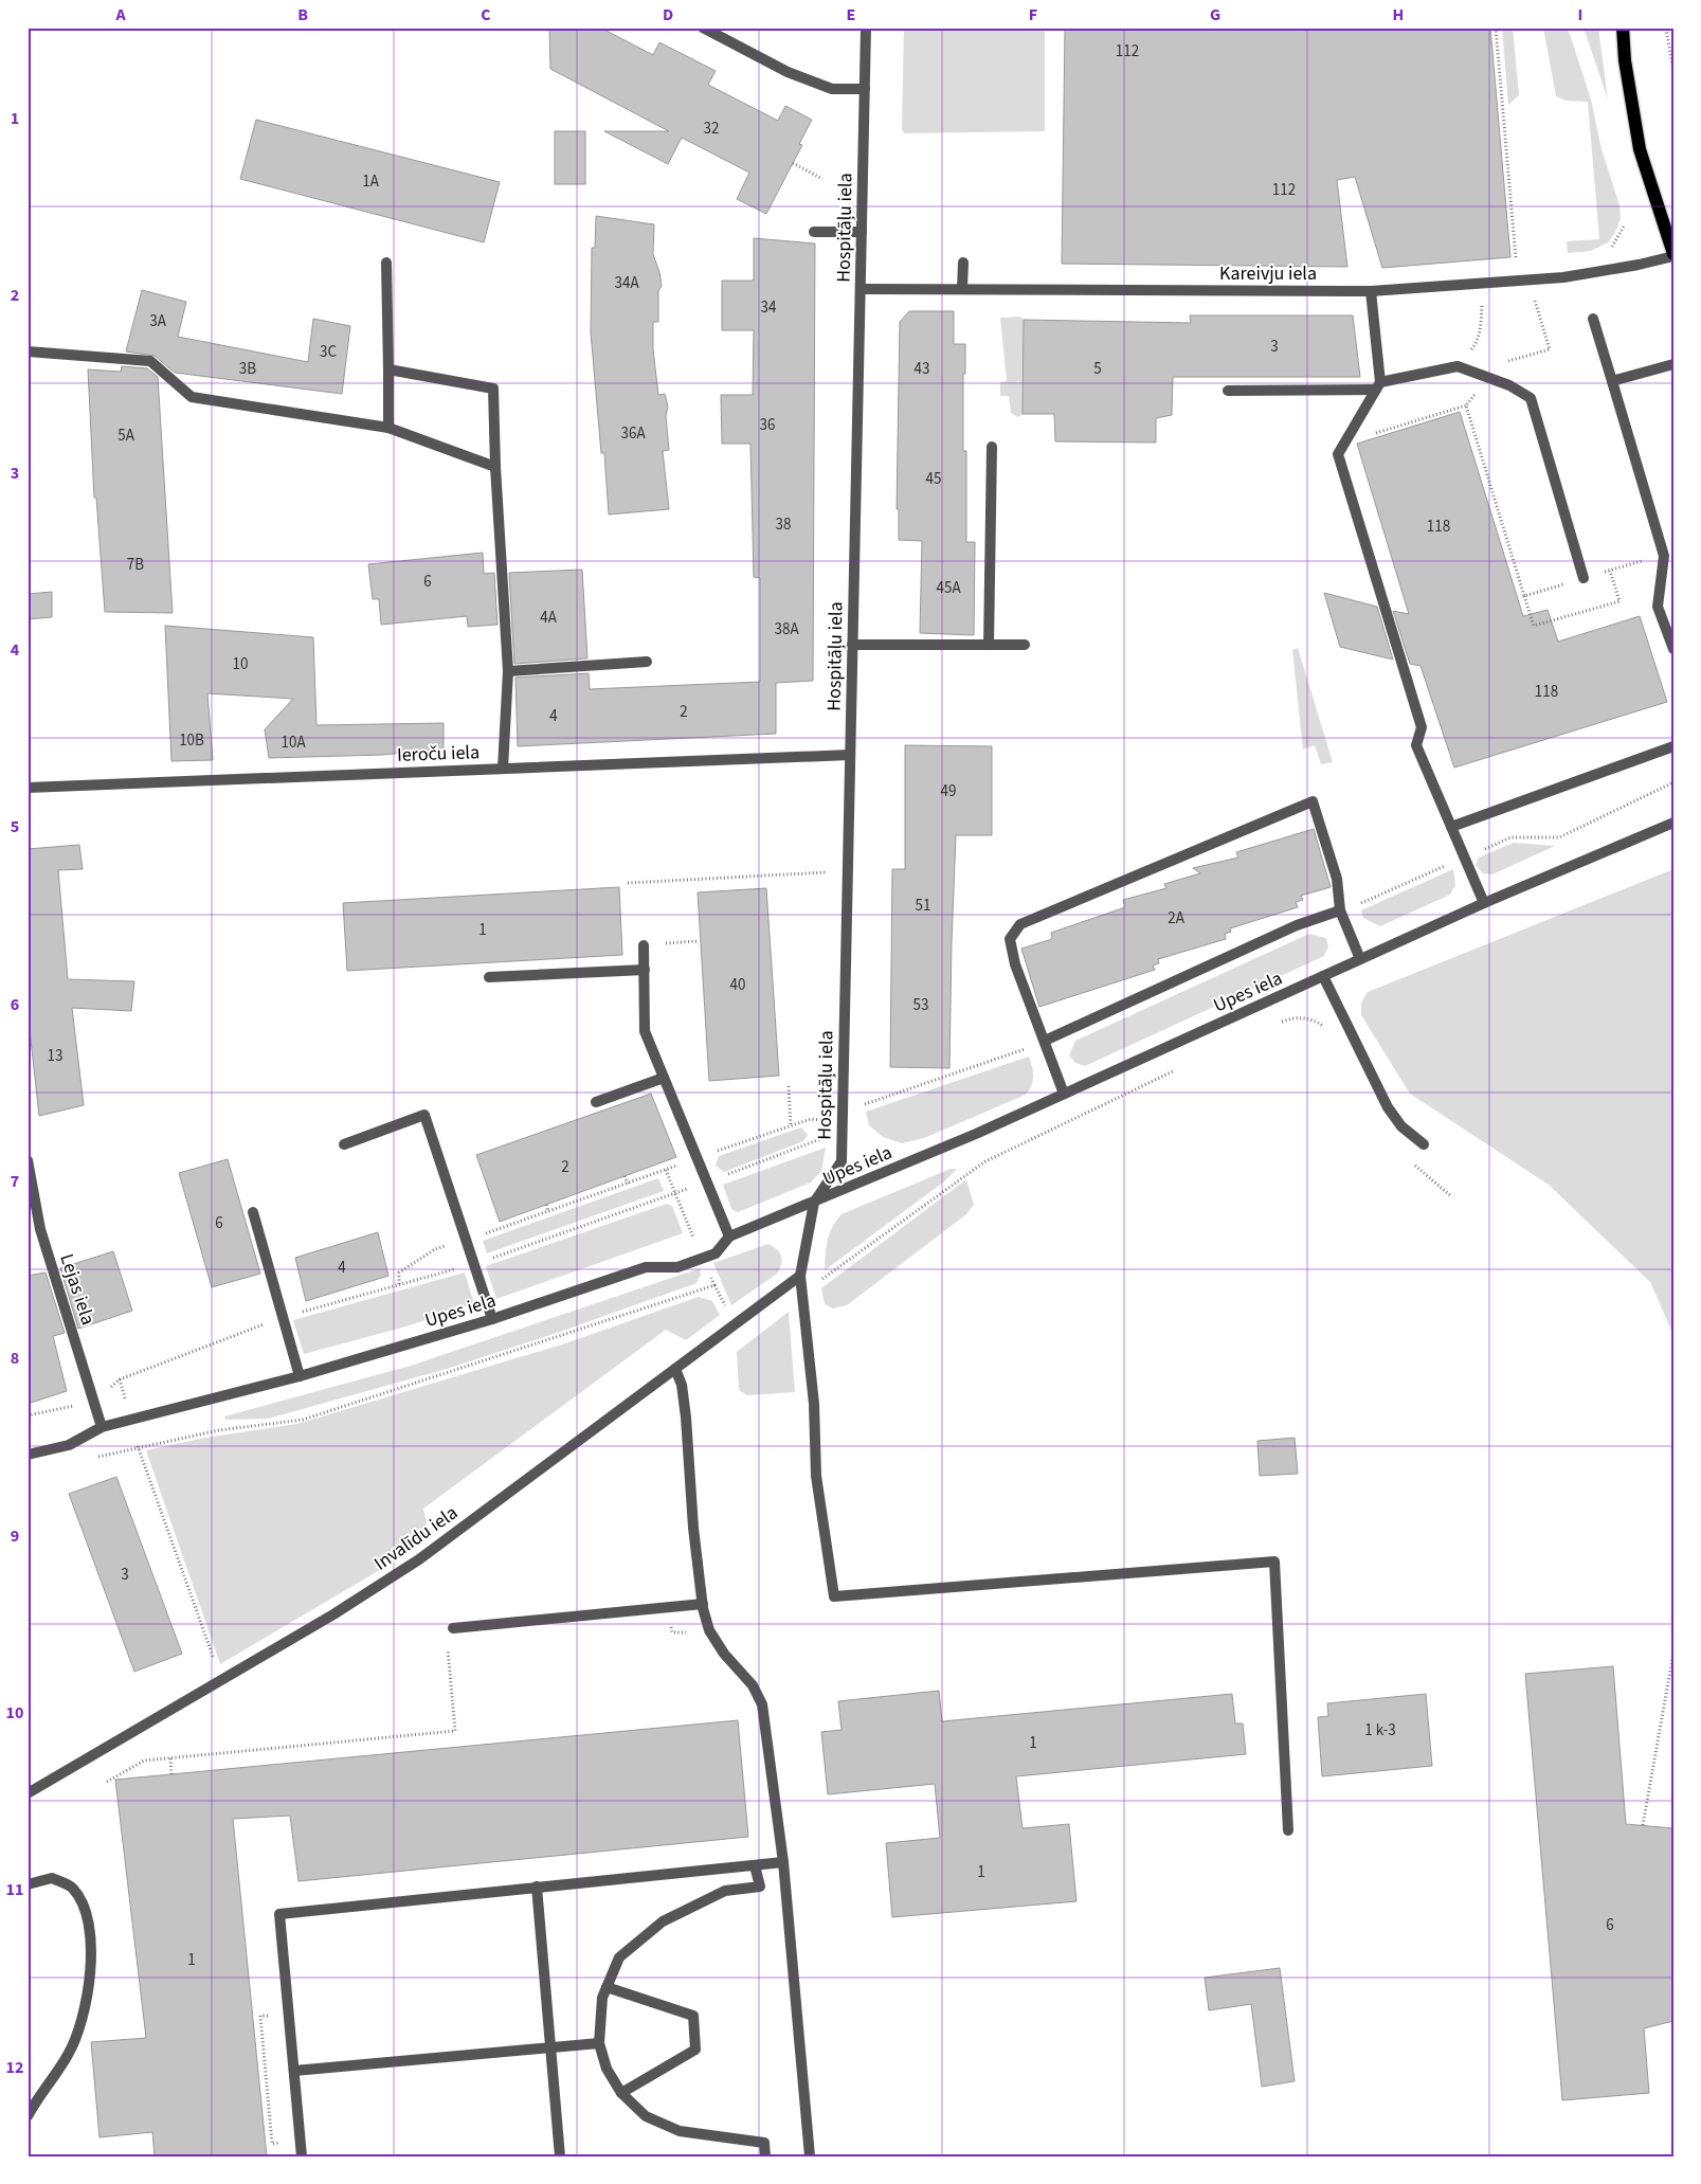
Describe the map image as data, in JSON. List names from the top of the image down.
{
  "streets": {
    "street": [
      "Hospitāļu iela",
      "Kareivju iela",
      "Ieroču iela",
      "Upes iela",
      "Lejas iela",
      "Invalīdu iela"
    ]
  },
  "crossings": [
    ["Hospitāļu iela", "Kareivju iela"],
    ["Hospitāļu iela", "Ieroču iela"],
    ["Hospitāļu iela", "Upes iela"],
    ["Hospitāļu iela", "Invalīdu iela"],
    ["Upes iela", "Lejas iela"]
  ],
  "house_numbers": [
    "112",
    "32",
    "1A",
    "112",
    "34A",
    "34",
    "3A",
    "3",
    "3C",
    "3B",
    "43",
    "5",
    "36",
    "36A",
    "5A",
    "45",
    "38",
    "118",
    "7B",
    "6",
    "45A",
    "4A",
    "38A",
    "10",
    "118",
    "2",
    "4",
    "10B",
    "10A",
    "49",
    "51",
    "2A",
    "1",
    "40",
    "53",
    "13",
    "2",
    "6",
    "4",
    "3",
    "1 k-3",
    "1",
    "1",
    "6",
    "1"
  ],
  "grid": {
    "columns": [
      "A",
      "B",
      "C",
      "D",
      "E",
      "F",
      "G",
      "H",
      "I"
    ],
    "rows": [
      "1",
      "2",
      "3",
      "4",
      "5",
      "6",
      "7",
      "8",
      "9",
      "10",
      "11",
      "12"
    ]
  }
}
